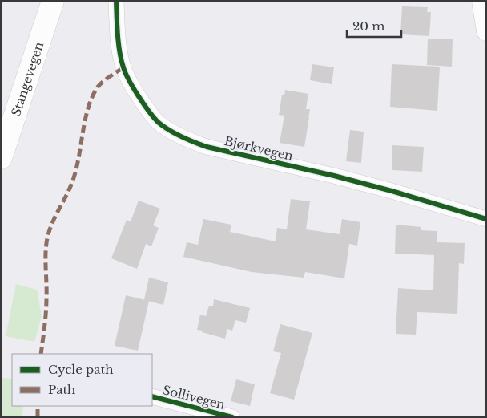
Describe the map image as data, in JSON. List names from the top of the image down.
{
  "streets": {
    "main road": ["Stangevegen"],
    "street": ["Bjørkvegen", "Sollivegen"]
  },
  "legend": ["Cycle path", "Path"],
  "scale_bar": "20 m"
}
